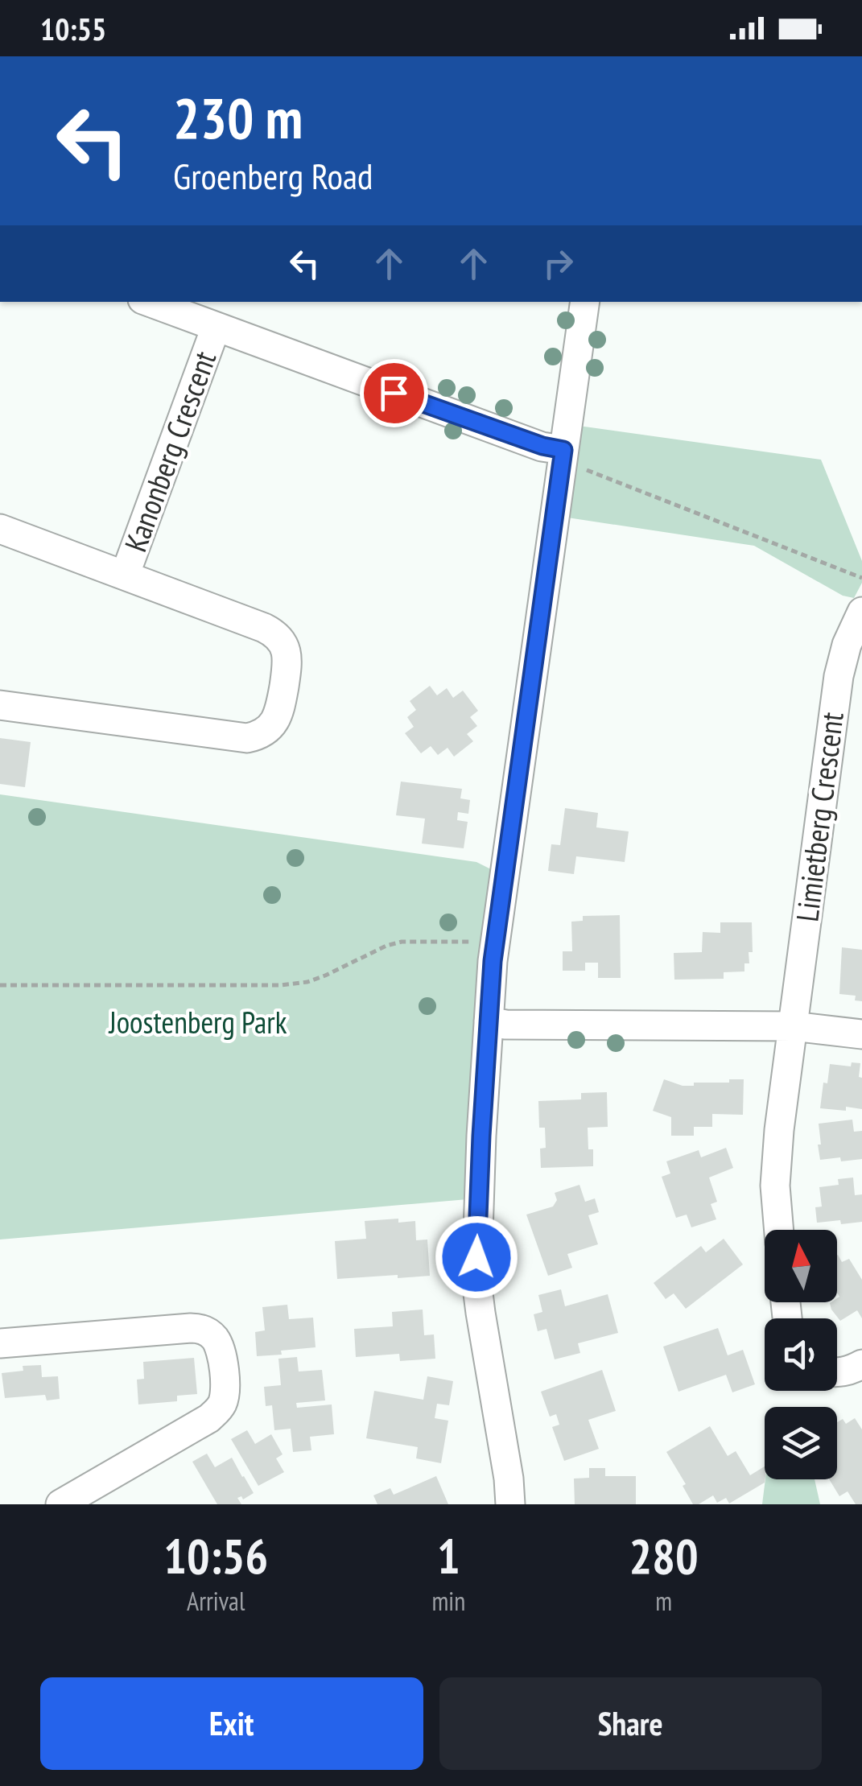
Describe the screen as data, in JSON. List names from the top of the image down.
{
  "streets": {
    "street": ["Kanonberg Crescent", "Limietberg Crescent"]
  },
  "parks": ["Joostenberg Park"],
  "north": "top",
  "page": {
    "status": "10:55",
    "turn": ["230 m", "Groenberg Road"],
    "eta": [
      "10:56",
      "Arrival",
      "1",
      "min",
      "280",
      "m"
    ],
    "buttons": ["Exit", "Share"]
  }
}
